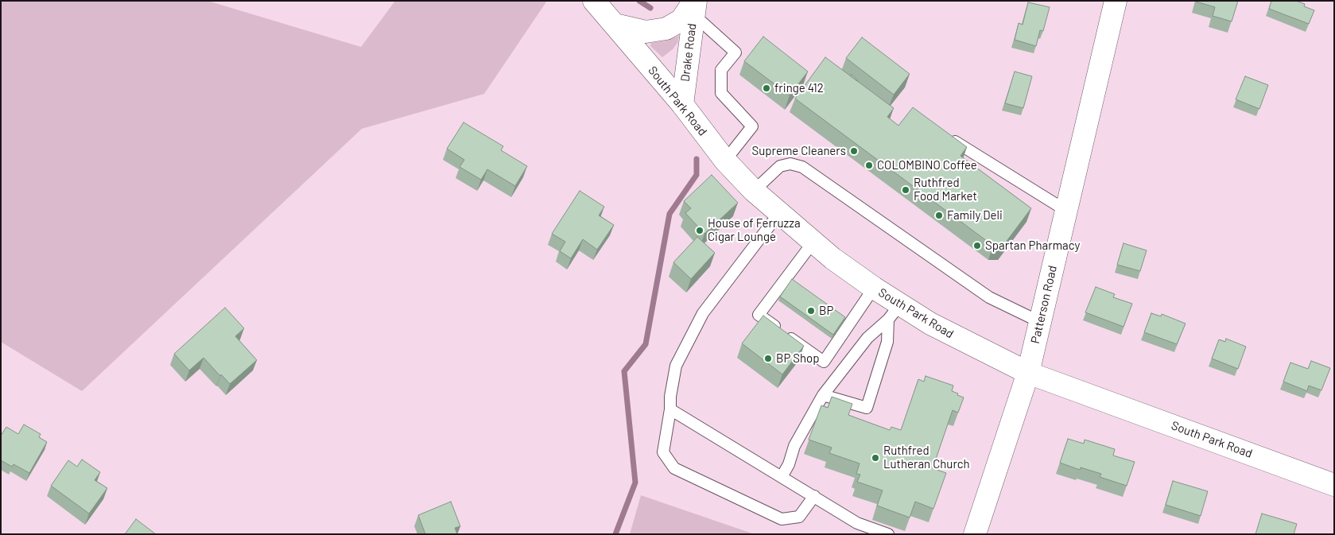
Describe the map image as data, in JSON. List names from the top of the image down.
{
  "streets": {
    "main road": ["Drake Road", "South Park Road", "Patterson Road"]
  },
  "crossings": [
    ["Drake Road", "South Park Road"],
    ["South Park Road", "Patterson Road"]
  ],
  "places": [
    "fringe 412",
    "Supreme Cleaners",
    "COLOMBINO Coffee",
    "Ruthfred Food Market",
    "Family Deli",
    "House of Ferruzza Cigar Lounge",
    "Spartan Pharmacy",
    "BP",
    "BP Shop",
    "Ruthfred Lutheran Church"
  ]
}
